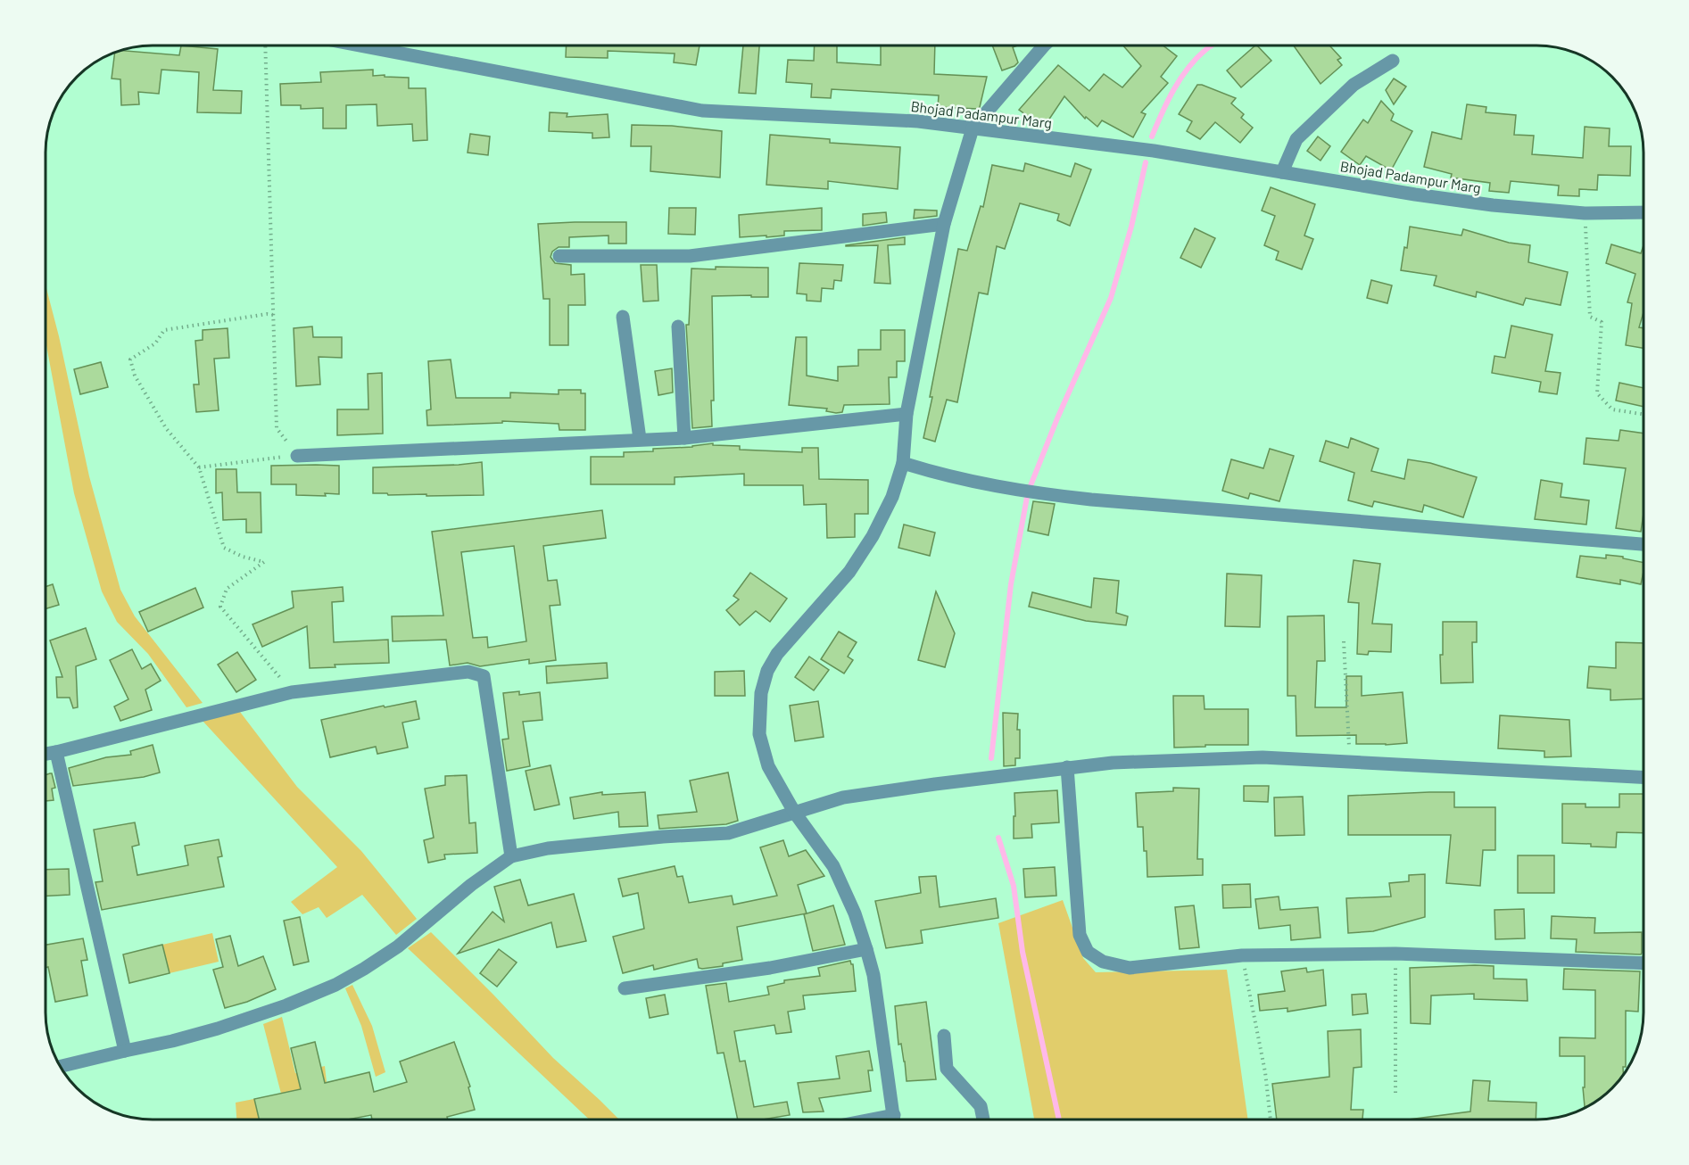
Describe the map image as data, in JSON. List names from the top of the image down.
{
  "streets": {
    "street": ["Bhojad Padampur Marg"]
  }
}
